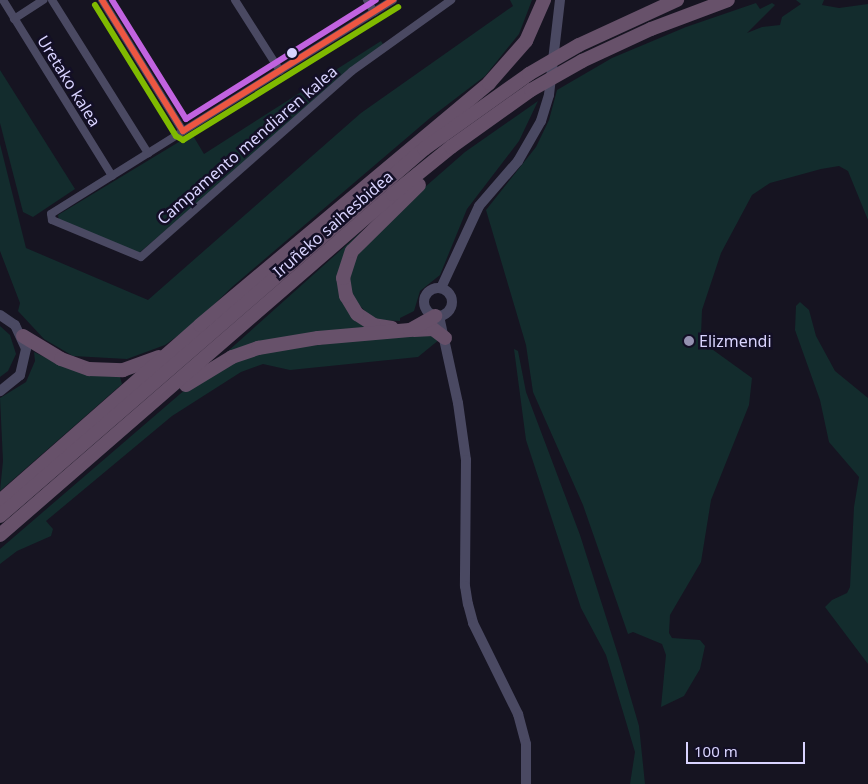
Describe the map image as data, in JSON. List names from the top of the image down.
{
  "streets": {
    "highway": ["Iruñeko saihesbidea"],
    "street": ["Uretako kalea", "Campamento mendiaren kalea"]
  },
  "crossings": [
    ["Uretako kalea", "Campamento mendiaren kalea"]
  ],
  "places": ["Elizmendi"],
  "scale_bar": "100 m"
}
